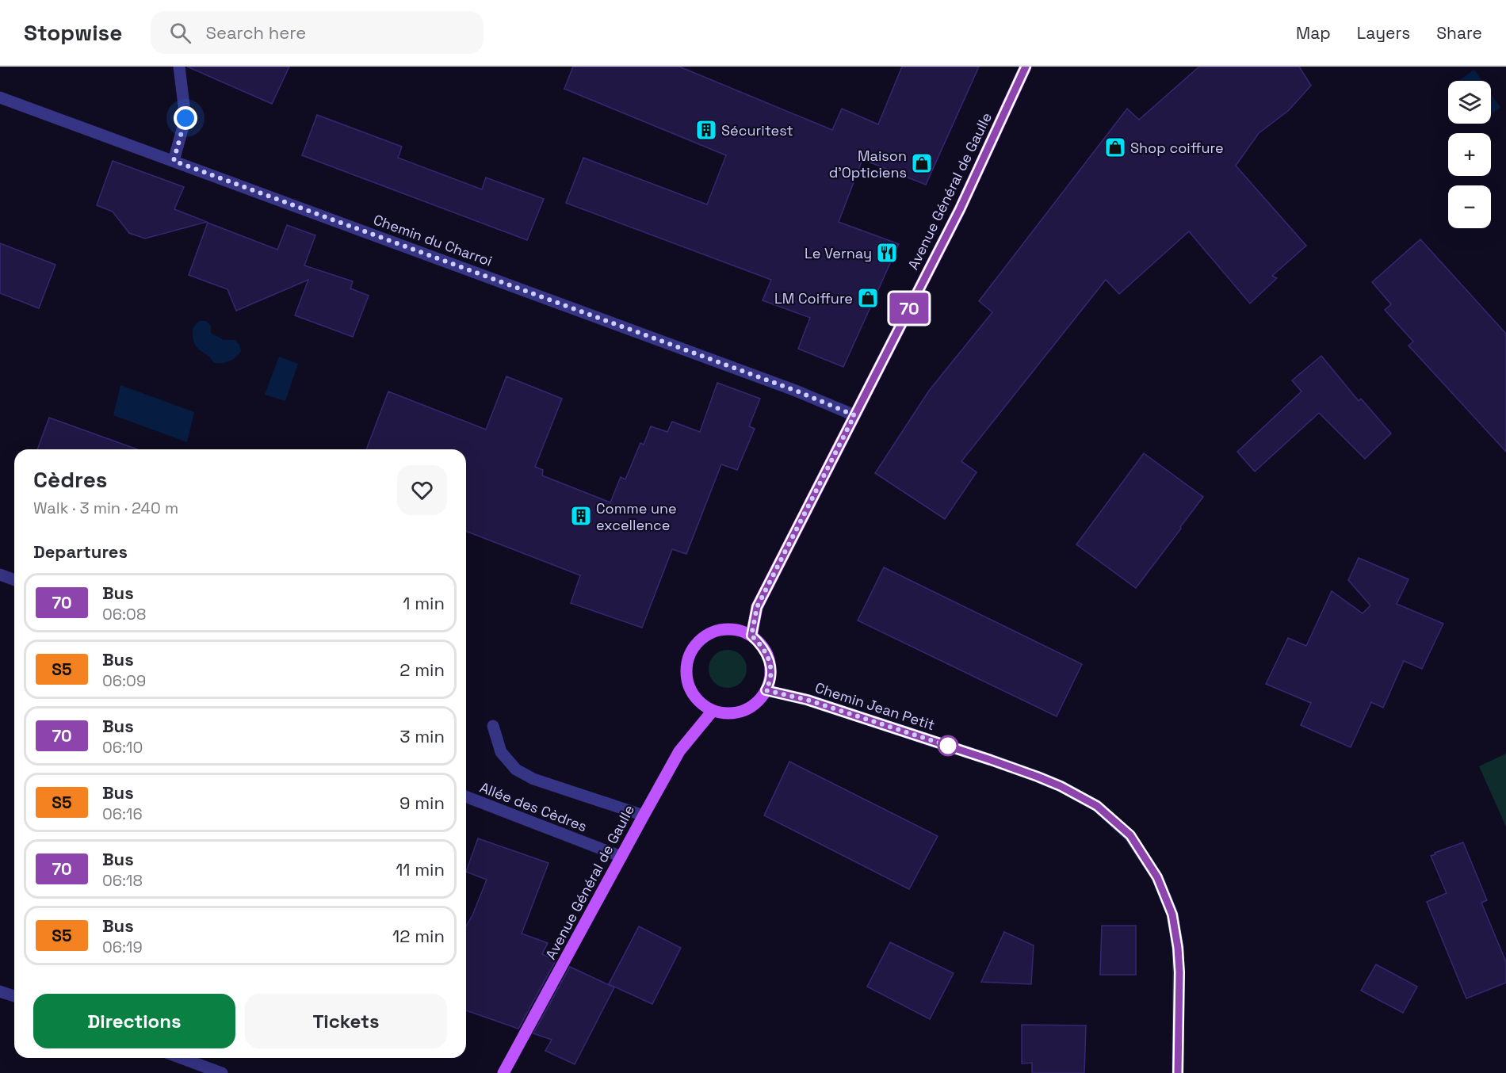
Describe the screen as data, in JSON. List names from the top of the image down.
{
  "streets": {
    "main road": ["Avenue Général de Gaulle"],
    "street": ["Chemin du Charroi", "Chemin Jean Petit", "Allée des Cèdres"]
  },
  "crossings": [
    ["Avenue Général de Gaulle", "Chemin du Charroi"],
    ["Avenue Général de Gaulle", "Chemin Jean Petit"],
    ["Avenue Général de Gaulle", "Allée des Cèdres"]
  ],
  "places": {
    "building": ["Sécuritest", "Comme une excellence"],
    "shop": ["Shop coiffure", "Maison d'Opticiens", "LM Coiffure"],
    "restaurant": ["Le Vernay"]
  },
  "lines": ["bus line 70"],
  "page": {
    "header": "Stopwise",
    "search": "Search here",
    "nav": ["Map", "Layers", "Share"],
    "on_map": "70",
    "map_buttons": ["+", "−"],
    "heading": [
      ["Cèdres", "Walk · 3 min · 240 m"],
      "Departures"
    ],
    "list": [
      {
        "mark": "70",
        "name": "Bus",
        "note": "06:08",
        "value": "1 min"
      },
      {
        "mark": "S5",
        "name": "Bus",
        "note": "06:09",
        "value": "2 min"
      },
      {
        "mark": "70",
        "name": "Bus",
        "note": "06:10",
        "value": "3 min"
      },
      {
        "mark": "S5",
        "name": "Bus",
        "note": "06:16",
        "value": "9 min"
      },
      {
        "mark": "70",
        "name": "Bus",
        "note": "06:18",
        "value": "11 min"
      },
      {
        "mark": "S5",
        "name": "Bus",
        "note": "06:19",
        "value": "12 min"
      }
    ],
    "buttons": ["Directions", "Tickets"]
  }
}
